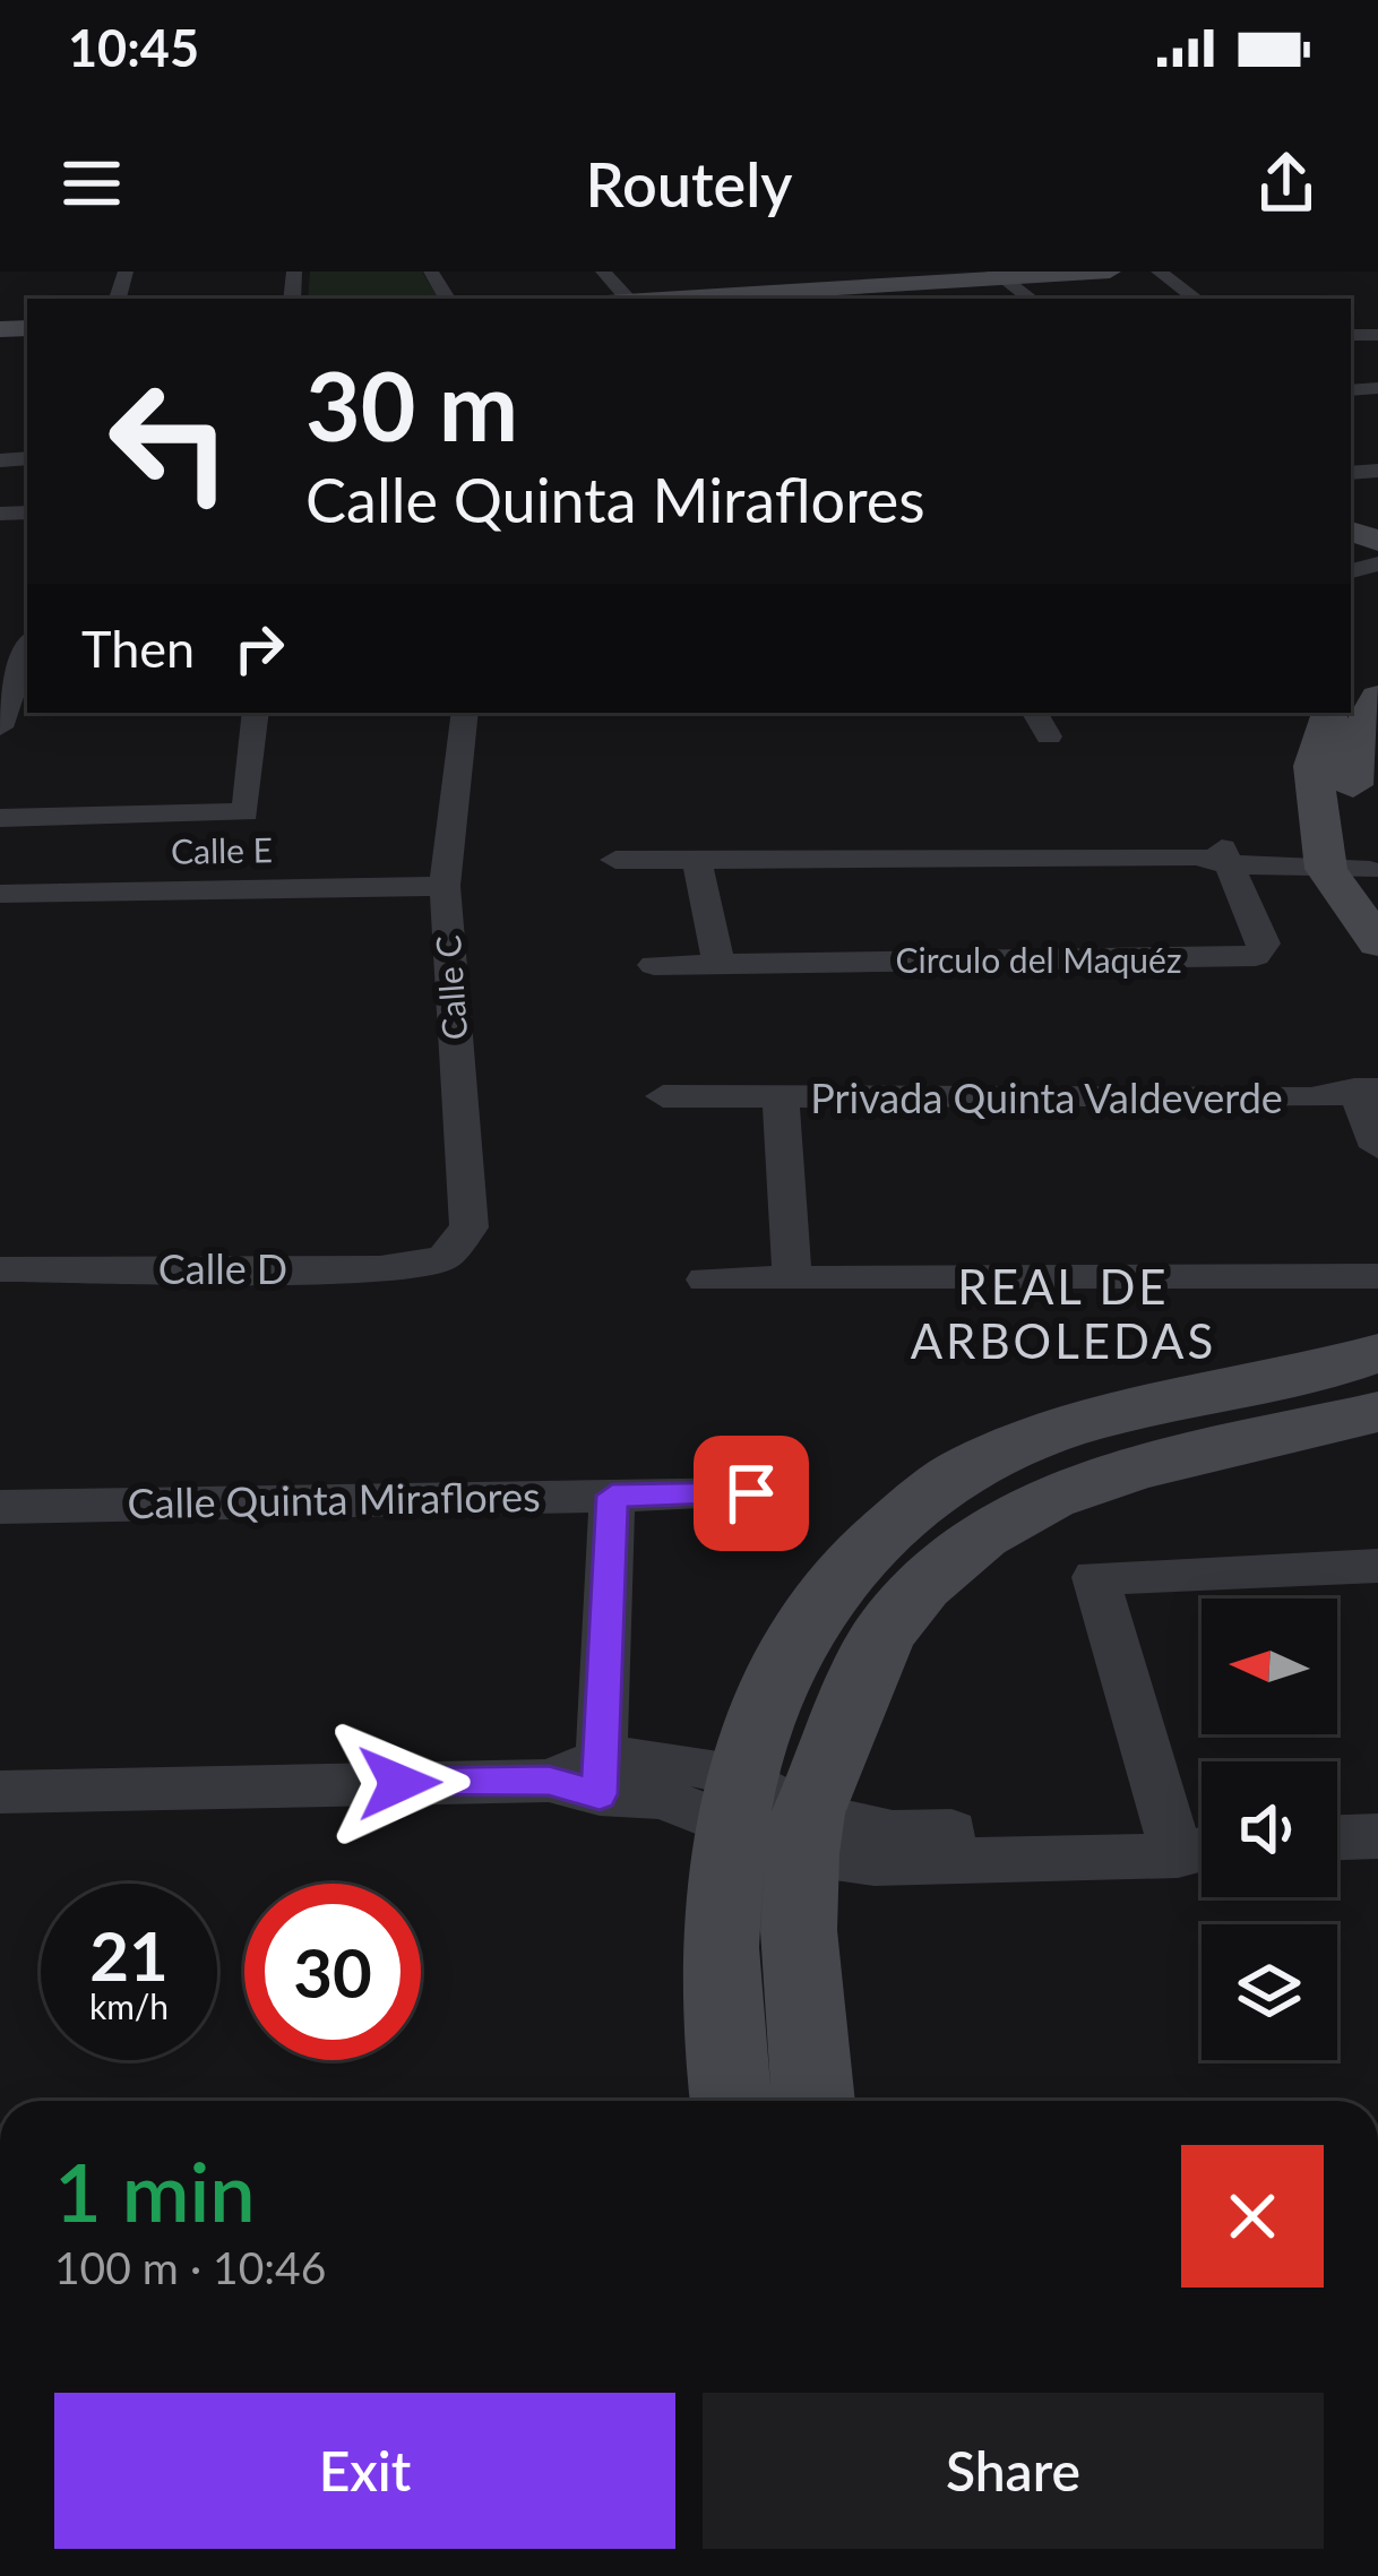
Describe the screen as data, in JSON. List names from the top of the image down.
{
  "streets": {
    "street": [
      "Calle E",
      "Circulo del Maquéz",
      "Calle C",
      "Privada Quinta Valdeverde",
      "Calle D",
      "Calle Quinta Miraflores"
    ]
  },
  "crossings": [
    ["Calle E", "Calle C"],
    ["Calle C", "Calle D"]
  ],
  "districts": ["REAL DE ARBOLEDAS"],
  "north": "left",
  "page": {
    "status": "10:45",
    "header": "Routely",
    "turn": ["30 m", "Calle Quinta Miraflores"],
    "then": "Then",
    "speed": "21 km/h",
    "limit": "30",
    "heading": ["1 min", "100 m · 10:46"],
    "buttons": ["Exit", "Share"]
  }
}
